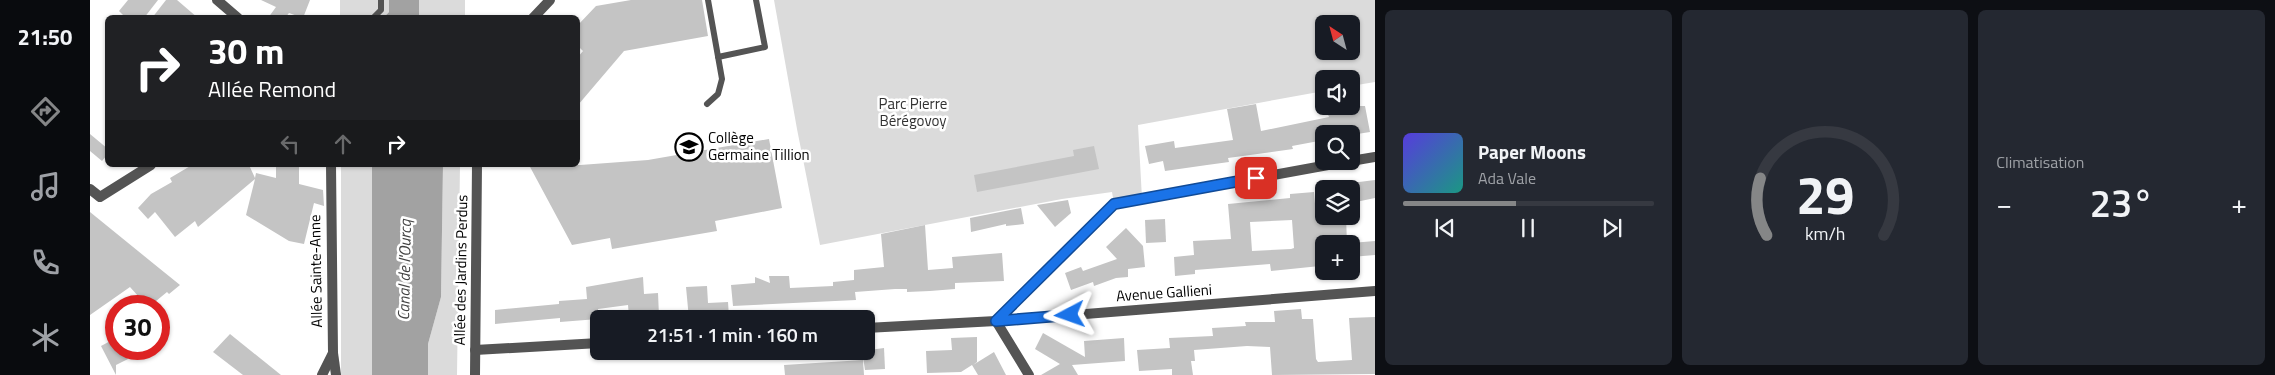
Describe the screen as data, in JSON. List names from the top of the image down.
{
  "streets": {
    "street": ["Allée des Jardins Perdus", "Allée Sainte-Anne", "Avenue Gallieni"]
  },
  "water": ["Canal de l'Ourcq"],
  "parks": ["Parc Pierre Bérégovoy"],
  "places": {
    "school or university": ["Collège Germaine Tillion"]
  },
  "north": "top left",
  "page": {
    "tabs": "21:50",
    "tile": "Climatisation",
    "map_buttons": "+",
    "turn": ["30 m", "Allée Remond"],
    "song": ["Paper Moons", "Ada Vale"],
    "heat": ["−", "23°", "+"],
    "limit": "30",
    "trip": "21:51 · 1 min · 160 m",
    "gauge": ["29", "km/h"]
  }
}
